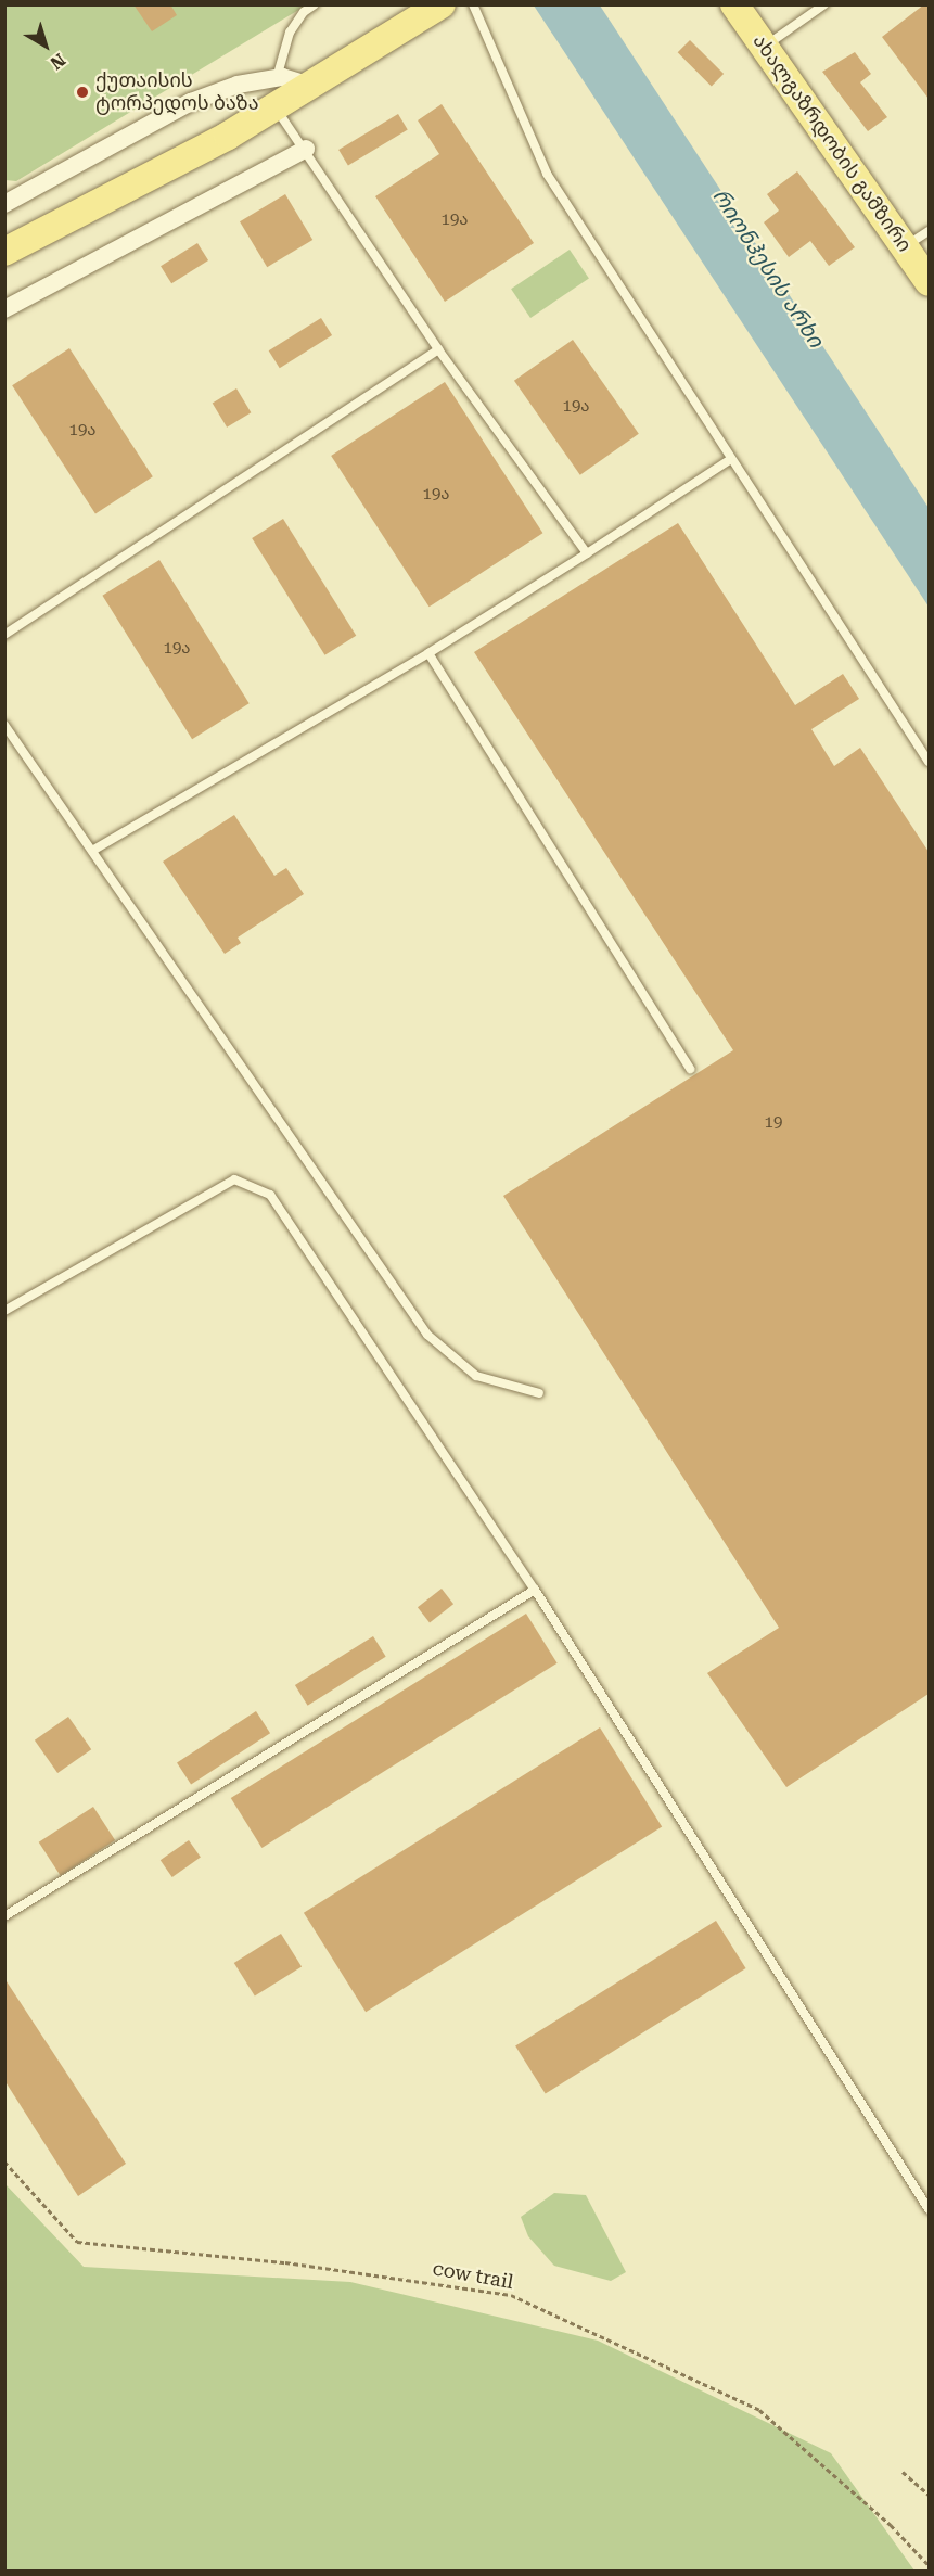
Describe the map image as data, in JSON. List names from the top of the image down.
{
  "streets": {
    "main road": ["ახალგაზრდობის გამზირი"],
    "path": ["cow trail"]
  },
  "water": ["რიონჰესის არხი"],
  "places": ["ქუთაისის ტორპედოს ბაზა"],
  "house_numbers": [
    "19ა",
    "19ა",
    "19ა",
    "19ა",
    "19ა",
    "19"
  ],
  "north": "bottom right"
}
